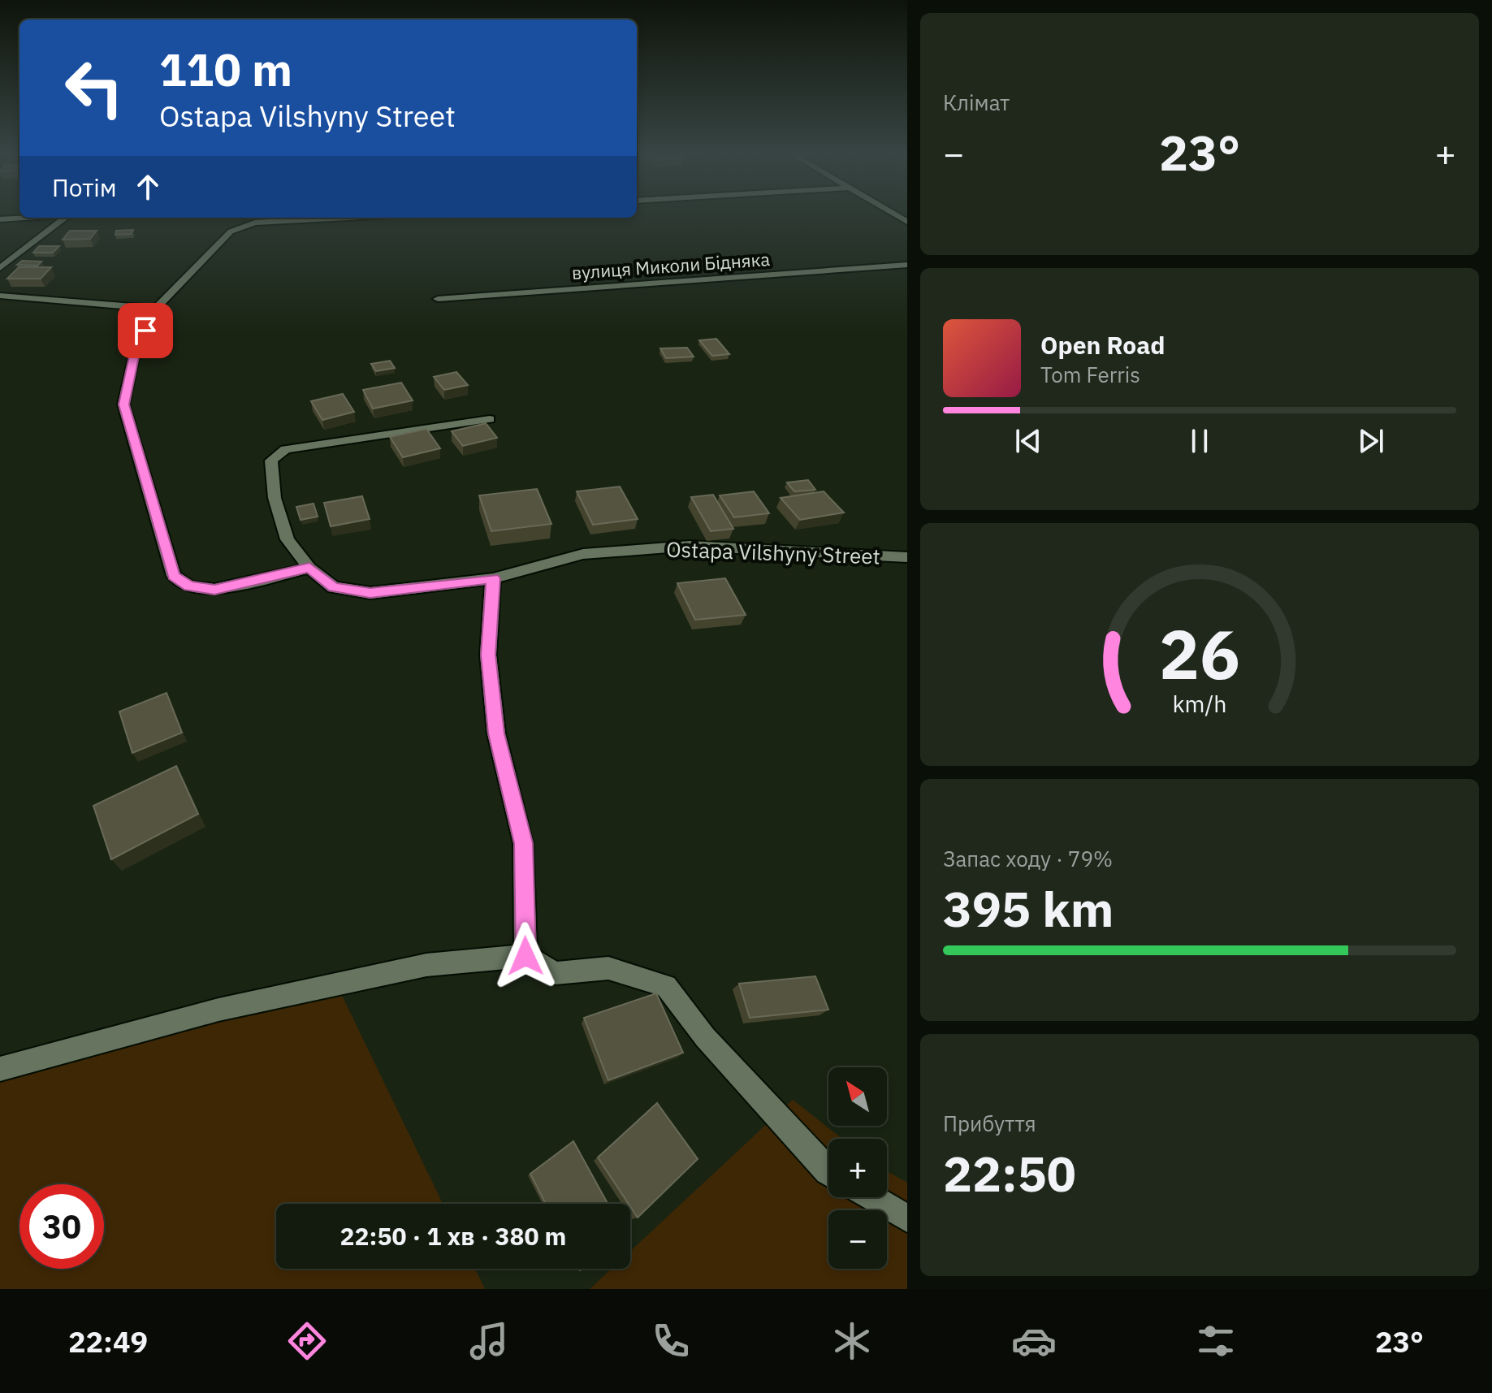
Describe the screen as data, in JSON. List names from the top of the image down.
{
  "streets": {
    "street": ["вулиця Миколи Бідняка", "Ostapa Vilshyny Street"]
  },
  "north": "top left",
  "page": {
    "tile": [
      "Клімат",
      ["Запас ходу · 79%", "395 km"],
      ["Прибуття", "22:50"]
    ],
    "turn": ["110 m", "Ostapa Vilshyny Street"],
    "heat": ["−", "23°", "+"],
    "then": "Потім",
    "song": ["Open Road", "Tom Ferris"],
    "map_buttons": ["+", "−"],
    "limit": "30",
    "trip": "22:50 · 1 хв · 380 m",
    "tabs": ["22:49", "23°"],
    "gauge": ["26", "km/h"]
  }
}
